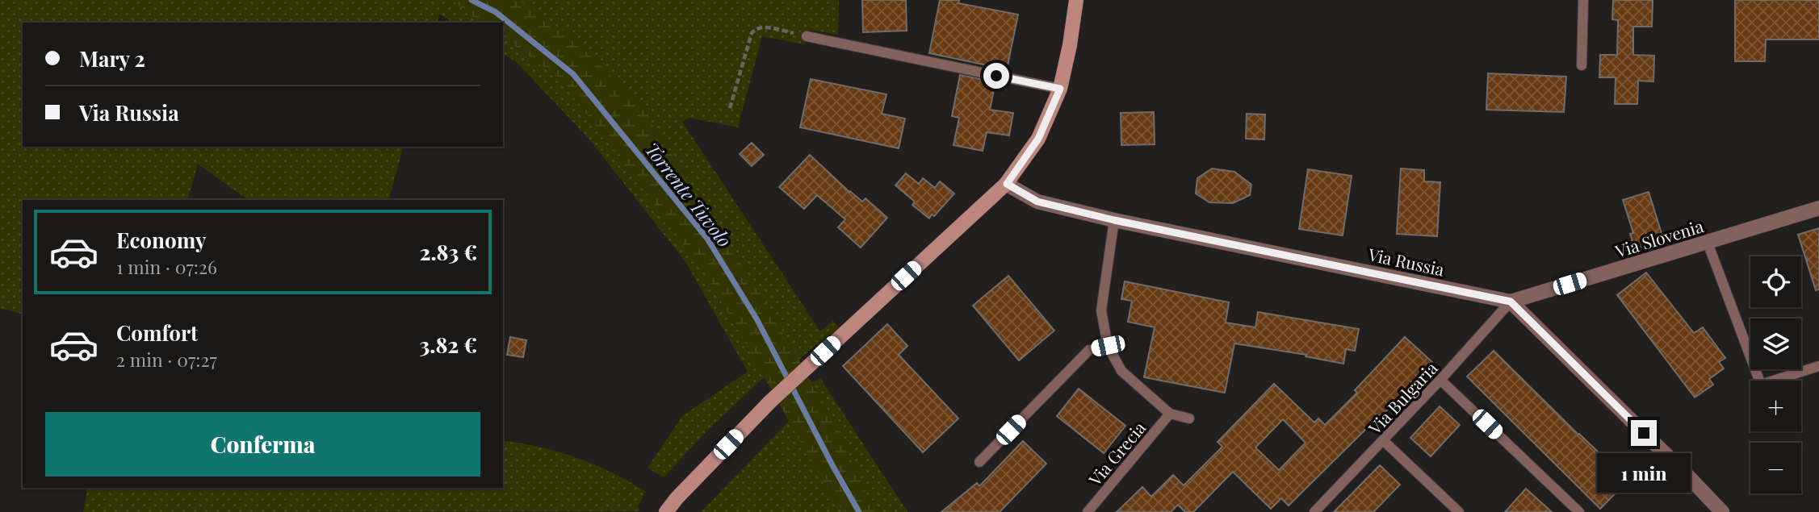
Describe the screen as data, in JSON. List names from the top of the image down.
{
  "streets": {
    "street": ["Via Slovenia", "Via Russia"],
    "lane": ["Via Bulgaria", "Via Grecia"]
  },
  "crossings": [
    ["Via Slovenia", "Via Russia"],
    ["Via Slovenia", "Via Bulgaria"],
    ["Via Russia", "Via Bulgaria"]
  ],
  "water": ["Torrente Tuvolo"],
  "page": {
    "banner": ["Mary 2", "Via Russia"],
    "list": [
      {
        "name": "Economy",
        "note": "1 min · 07:26",
        "value": "2.83 €"
      },
      {
        "name": "Comfort",
        "note": "2 min · 07:27",
        "value": "3.82 €"
      }
    ],
    "map_buttons": ["+", "−"],
    "buttons": "Conferma",
    "bubble": "1 min"
  }
}
